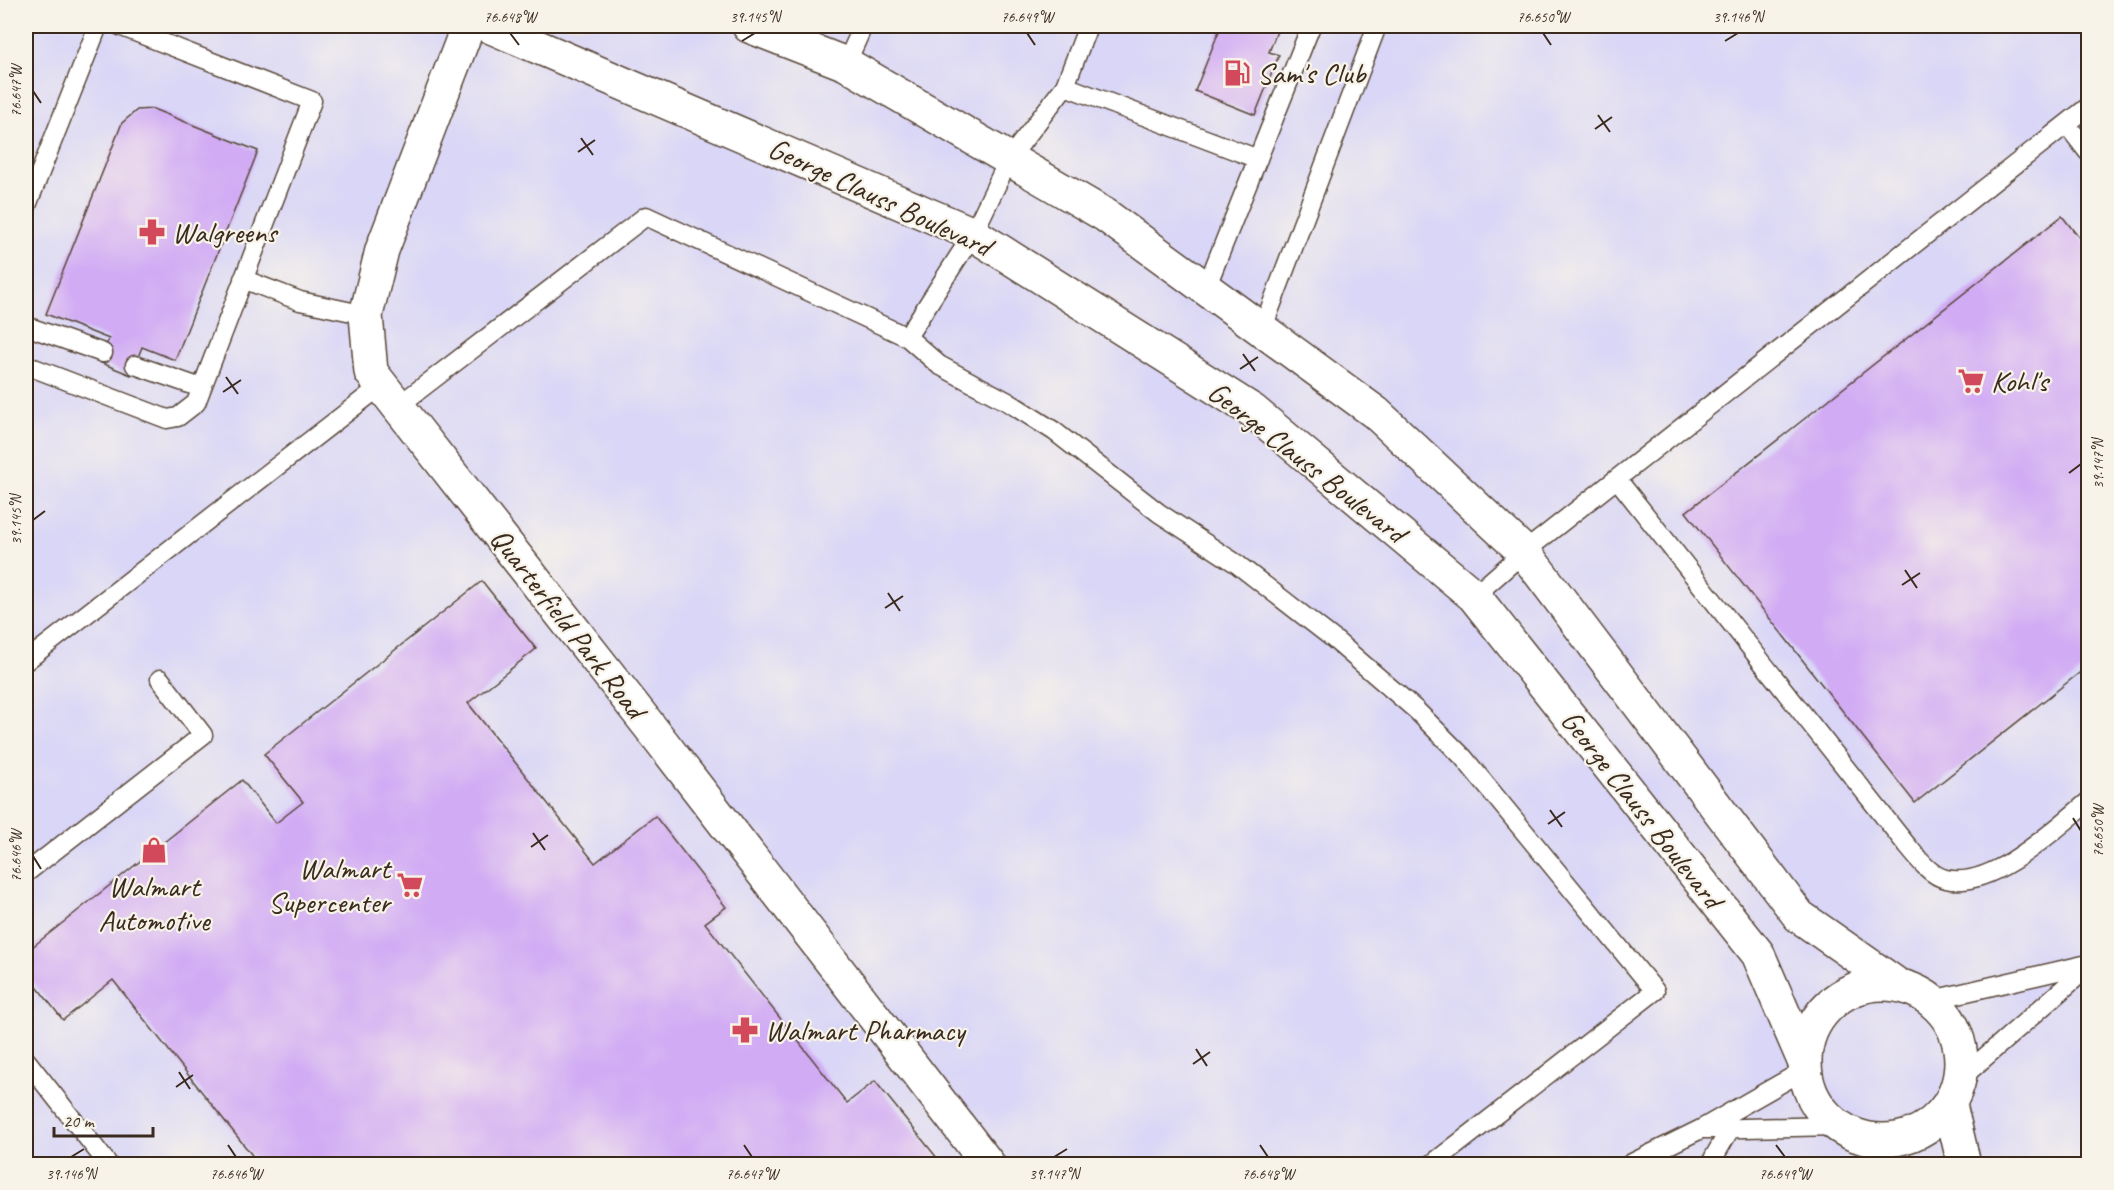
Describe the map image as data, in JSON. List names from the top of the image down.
{
  "streets": {
    "street": ["George Clauss Boulevard", "Quarterfield Park Road"]
  },
  "places": {
    "fuel station": ["Sam's Club"],
    "pharmacy": ["Walgreens", "Walmart Pharmacy"],
    "supermarket": ["Kohl's", "Walmart Supercenter"],
    "shop": ["Walmart Automotive"]
  },
  "scale_bar": "20 m",
  "coordinates": [
    "76.648°W",
    "39.145°N",
    "76.649°W",
    "76.650°W",
    "39.146°N",
    "76.647°W",
    "39.147°N",
    "76.646°W"
  ]
}
